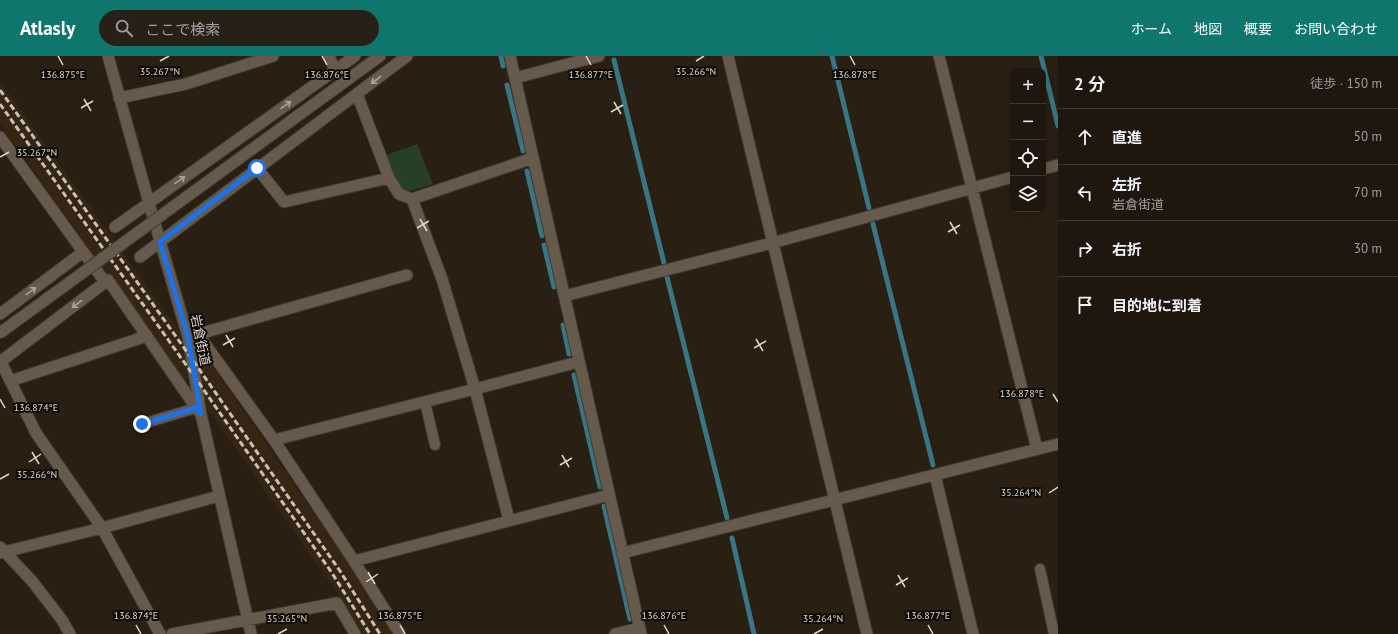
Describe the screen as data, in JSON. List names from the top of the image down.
{
  "streets": {
    "street": ["岩倉街道"]
  },
  "page": {
    "header": "Atlasly",
    "search": "ここで検索",
    "nav": [
      "ホーム",
      "地図",
      "概要",
      "お問い合わせ"
    ],
    "heading": ["2 分", "徒歩 · 150 m"],
    "map_buttons": ["+", "−"],
    "list": [
      ["直進", "50 m"],
      ["左折", "岩倉街道", "70 m"],
      ["右折", "30 m"],
      "目的地に到着"
    ]
  },
  "coordinates": [
    "35.266°N",
    "35.267°N",
    "136.875°E",
    "136.876°E",
    "136.877°E",
    "136.878°E",
    "136.874°E",
    "35.264°N",
    "35.265°N"
  ]
}
